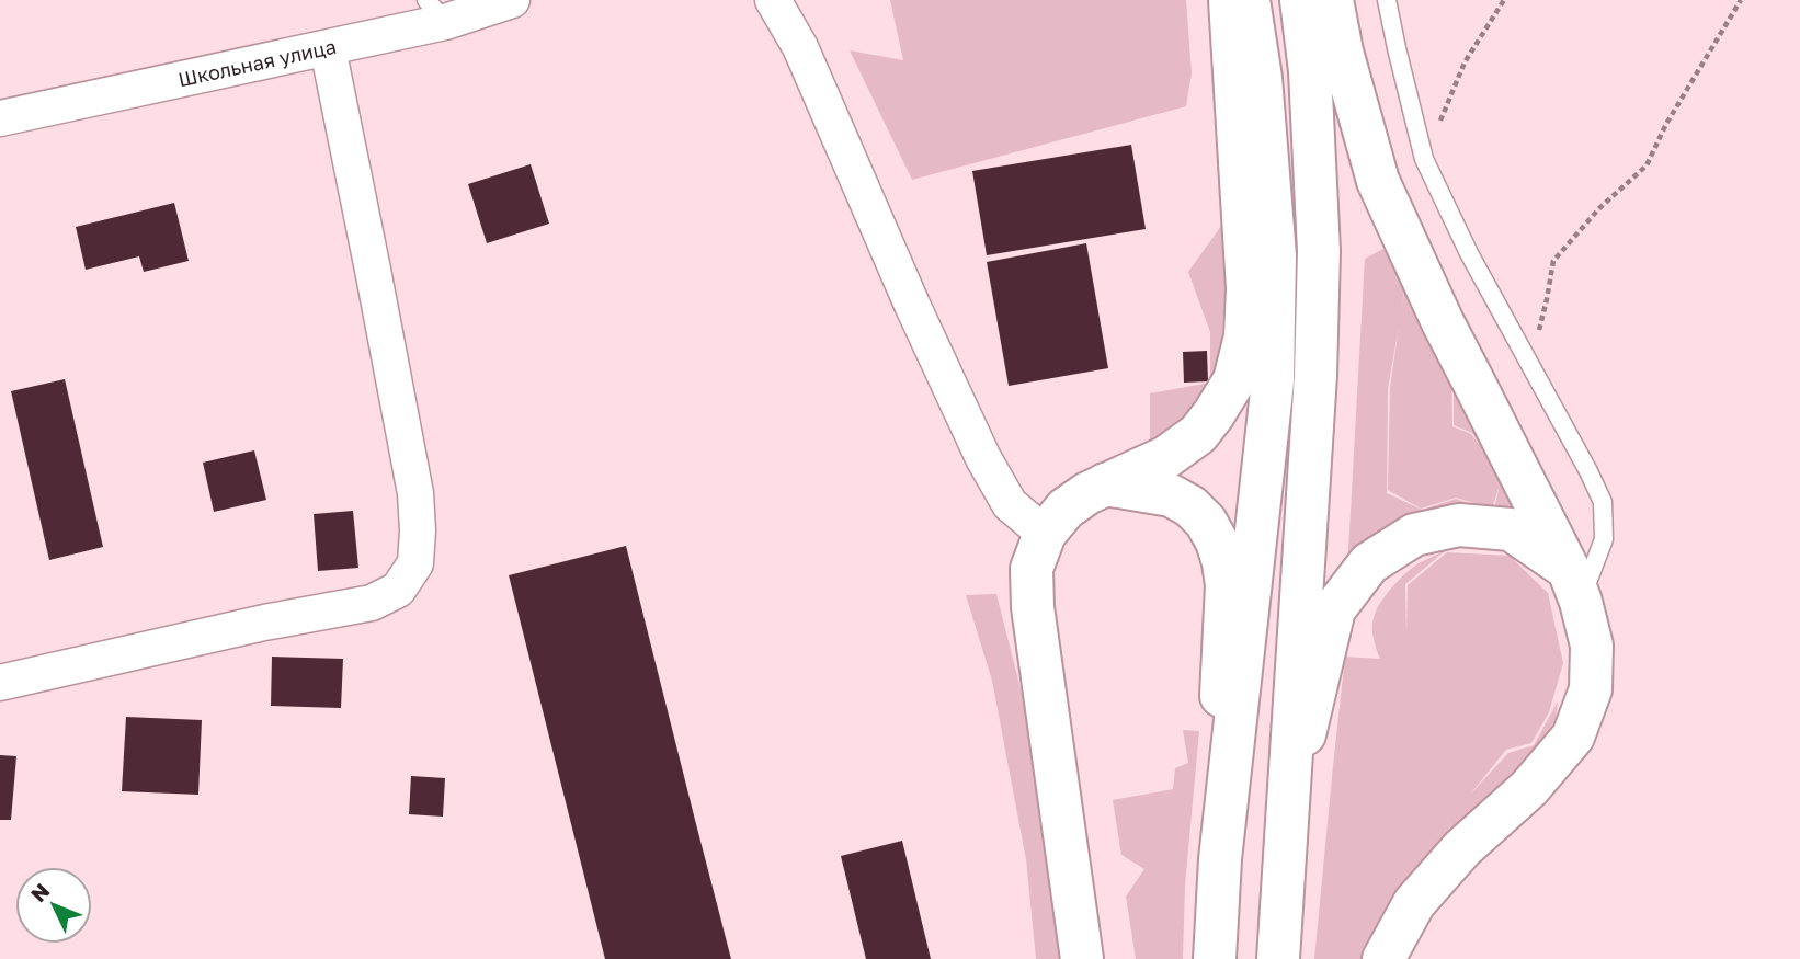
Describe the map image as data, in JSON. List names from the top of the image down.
{
  "streets": {
    "street": ["Школьная улица"]
  },
  "north": "top left"
}
